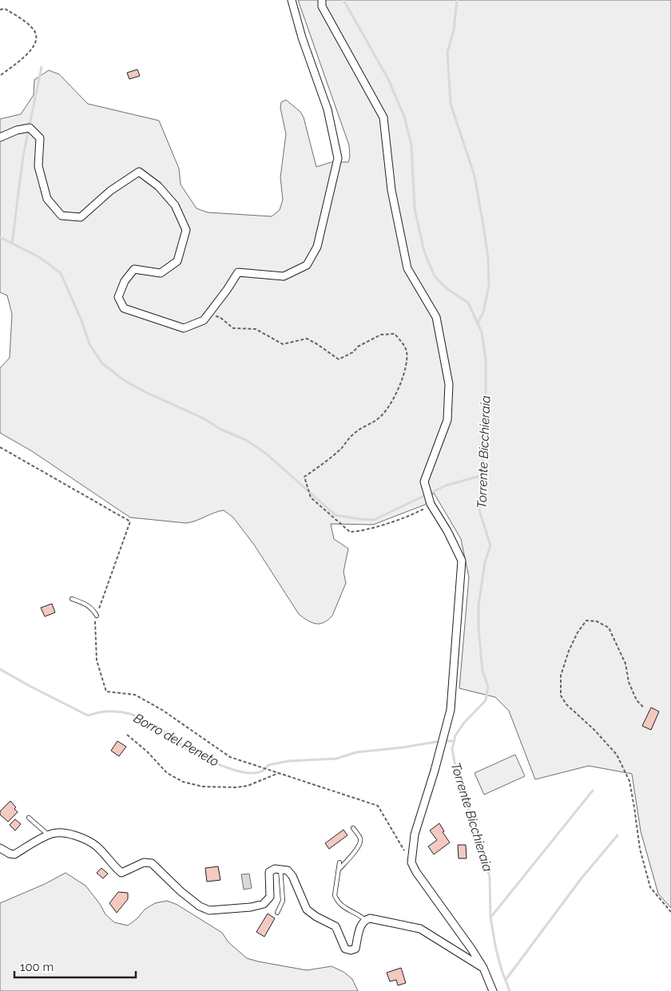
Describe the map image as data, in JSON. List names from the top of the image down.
{
  "water": ["Torrente Bicchieraia", "Borro del Peneto"],
  "scale_bar": "100 m"
}
